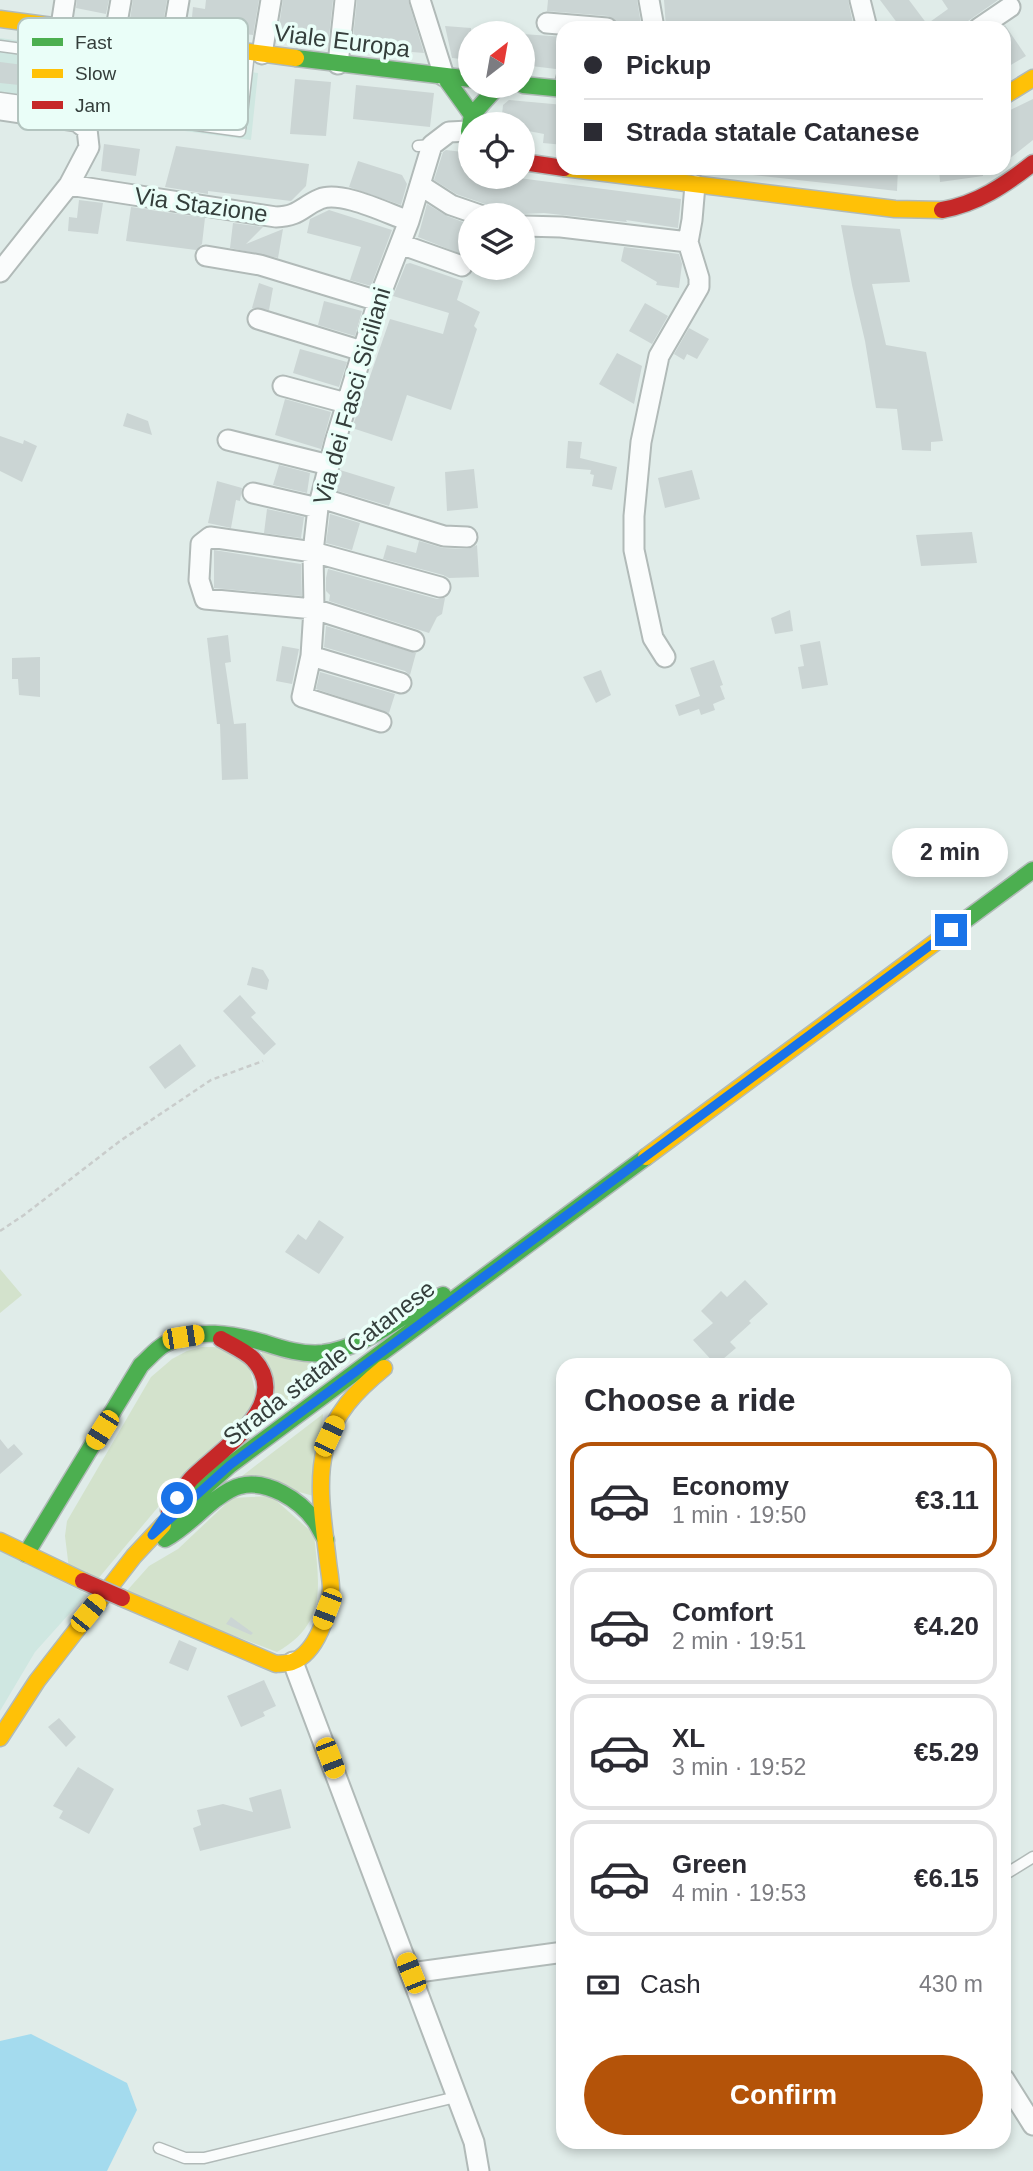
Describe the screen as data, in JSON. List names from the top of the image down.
{
  "streets": {
    "main road": ["Viale Europa", "Strada statale Catanese"],
    "street": ["Via Stazione", "Via dei Fasci Siciliani"]
  },
  "crossings": [
    ["Via Stazione", "Via dei Fasci Siciliani"]
  ],
  "legend": ["Fast", "Slow", "Jam"],
  "north": "top right",
  "page": {
    "banner": ["Pickup", "Strada statale Catanese"],
    "bubble": "2 min",
    "heading": "Choose a ride",
    "list": [
      {
        "name": "Economy",
        "note": "1 min · 19:50",
        "value": "€3.11"
      },
      {
        "name": "Comfort",
        "note": "2 min · 19:51",
        "value": "€4.20"
      },
      {
        "name": "XL",
        "note": "3 min · 19:52",
        "value": "€5.29"
      },
      {
        "name": "Green",
        "note": "4 min · 19:53",
        "value": "€6.15"
      }
    ],
    "pay": ["Cash", "430 m"],
    "buttons": "Confirm"
  }
}
